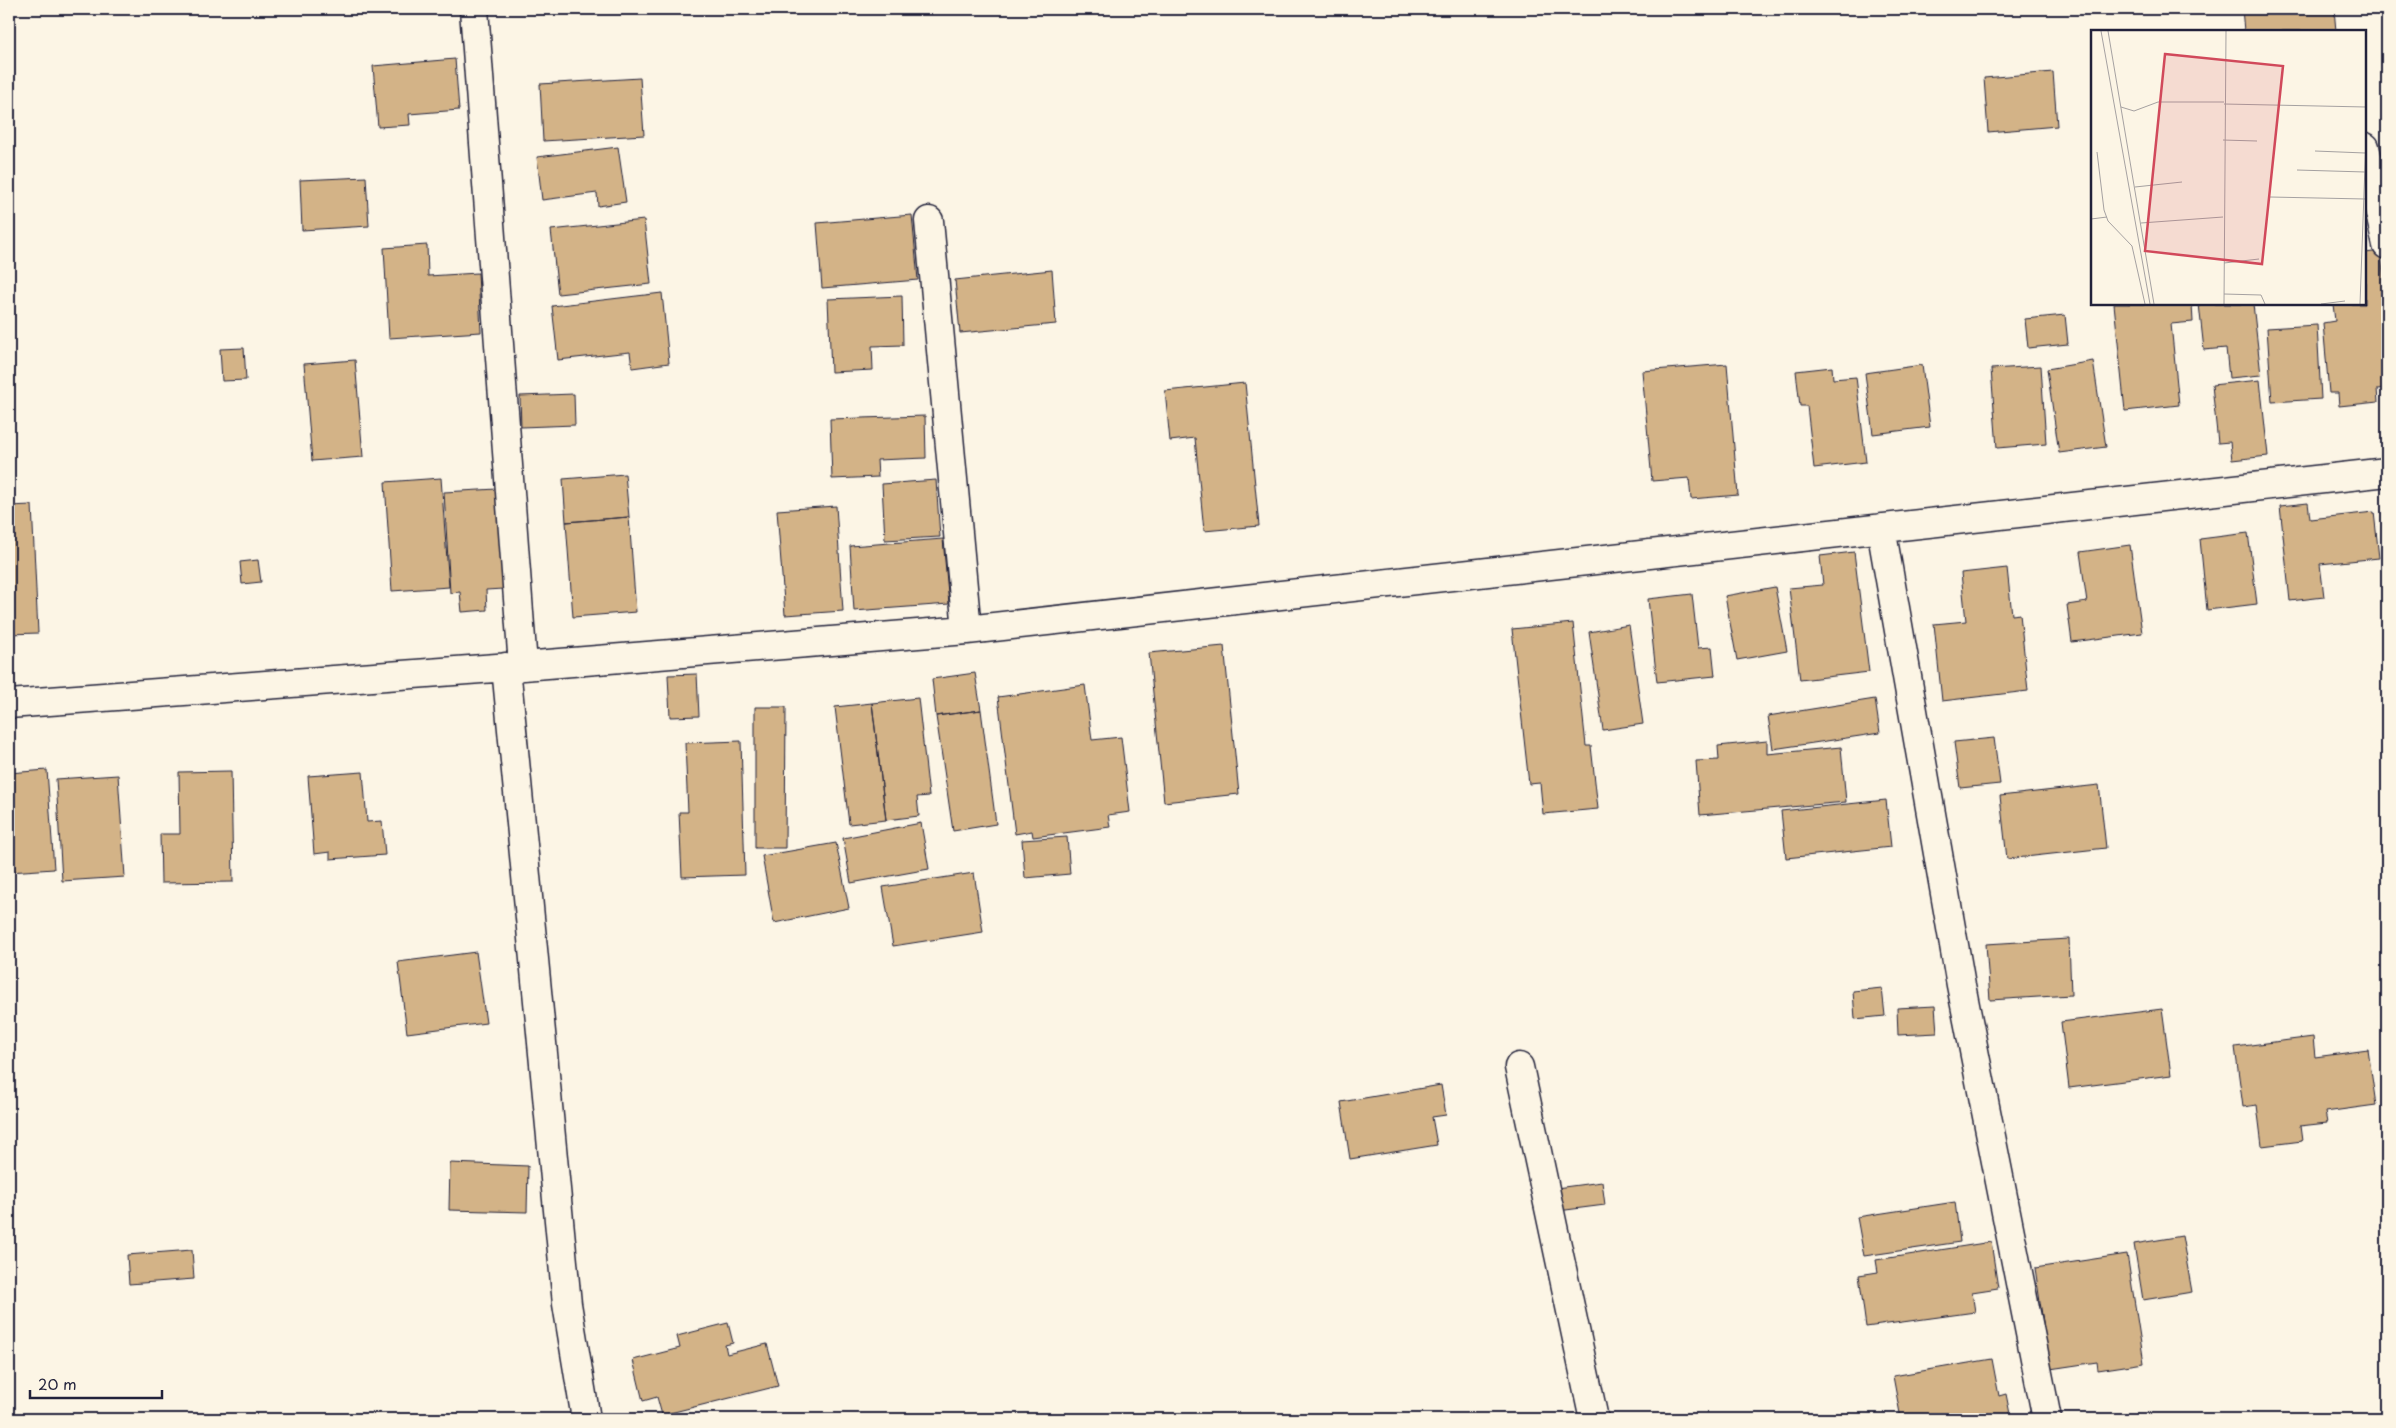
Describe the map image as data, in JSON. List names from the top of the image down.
{
  "scale_bar": "20 m"
}
